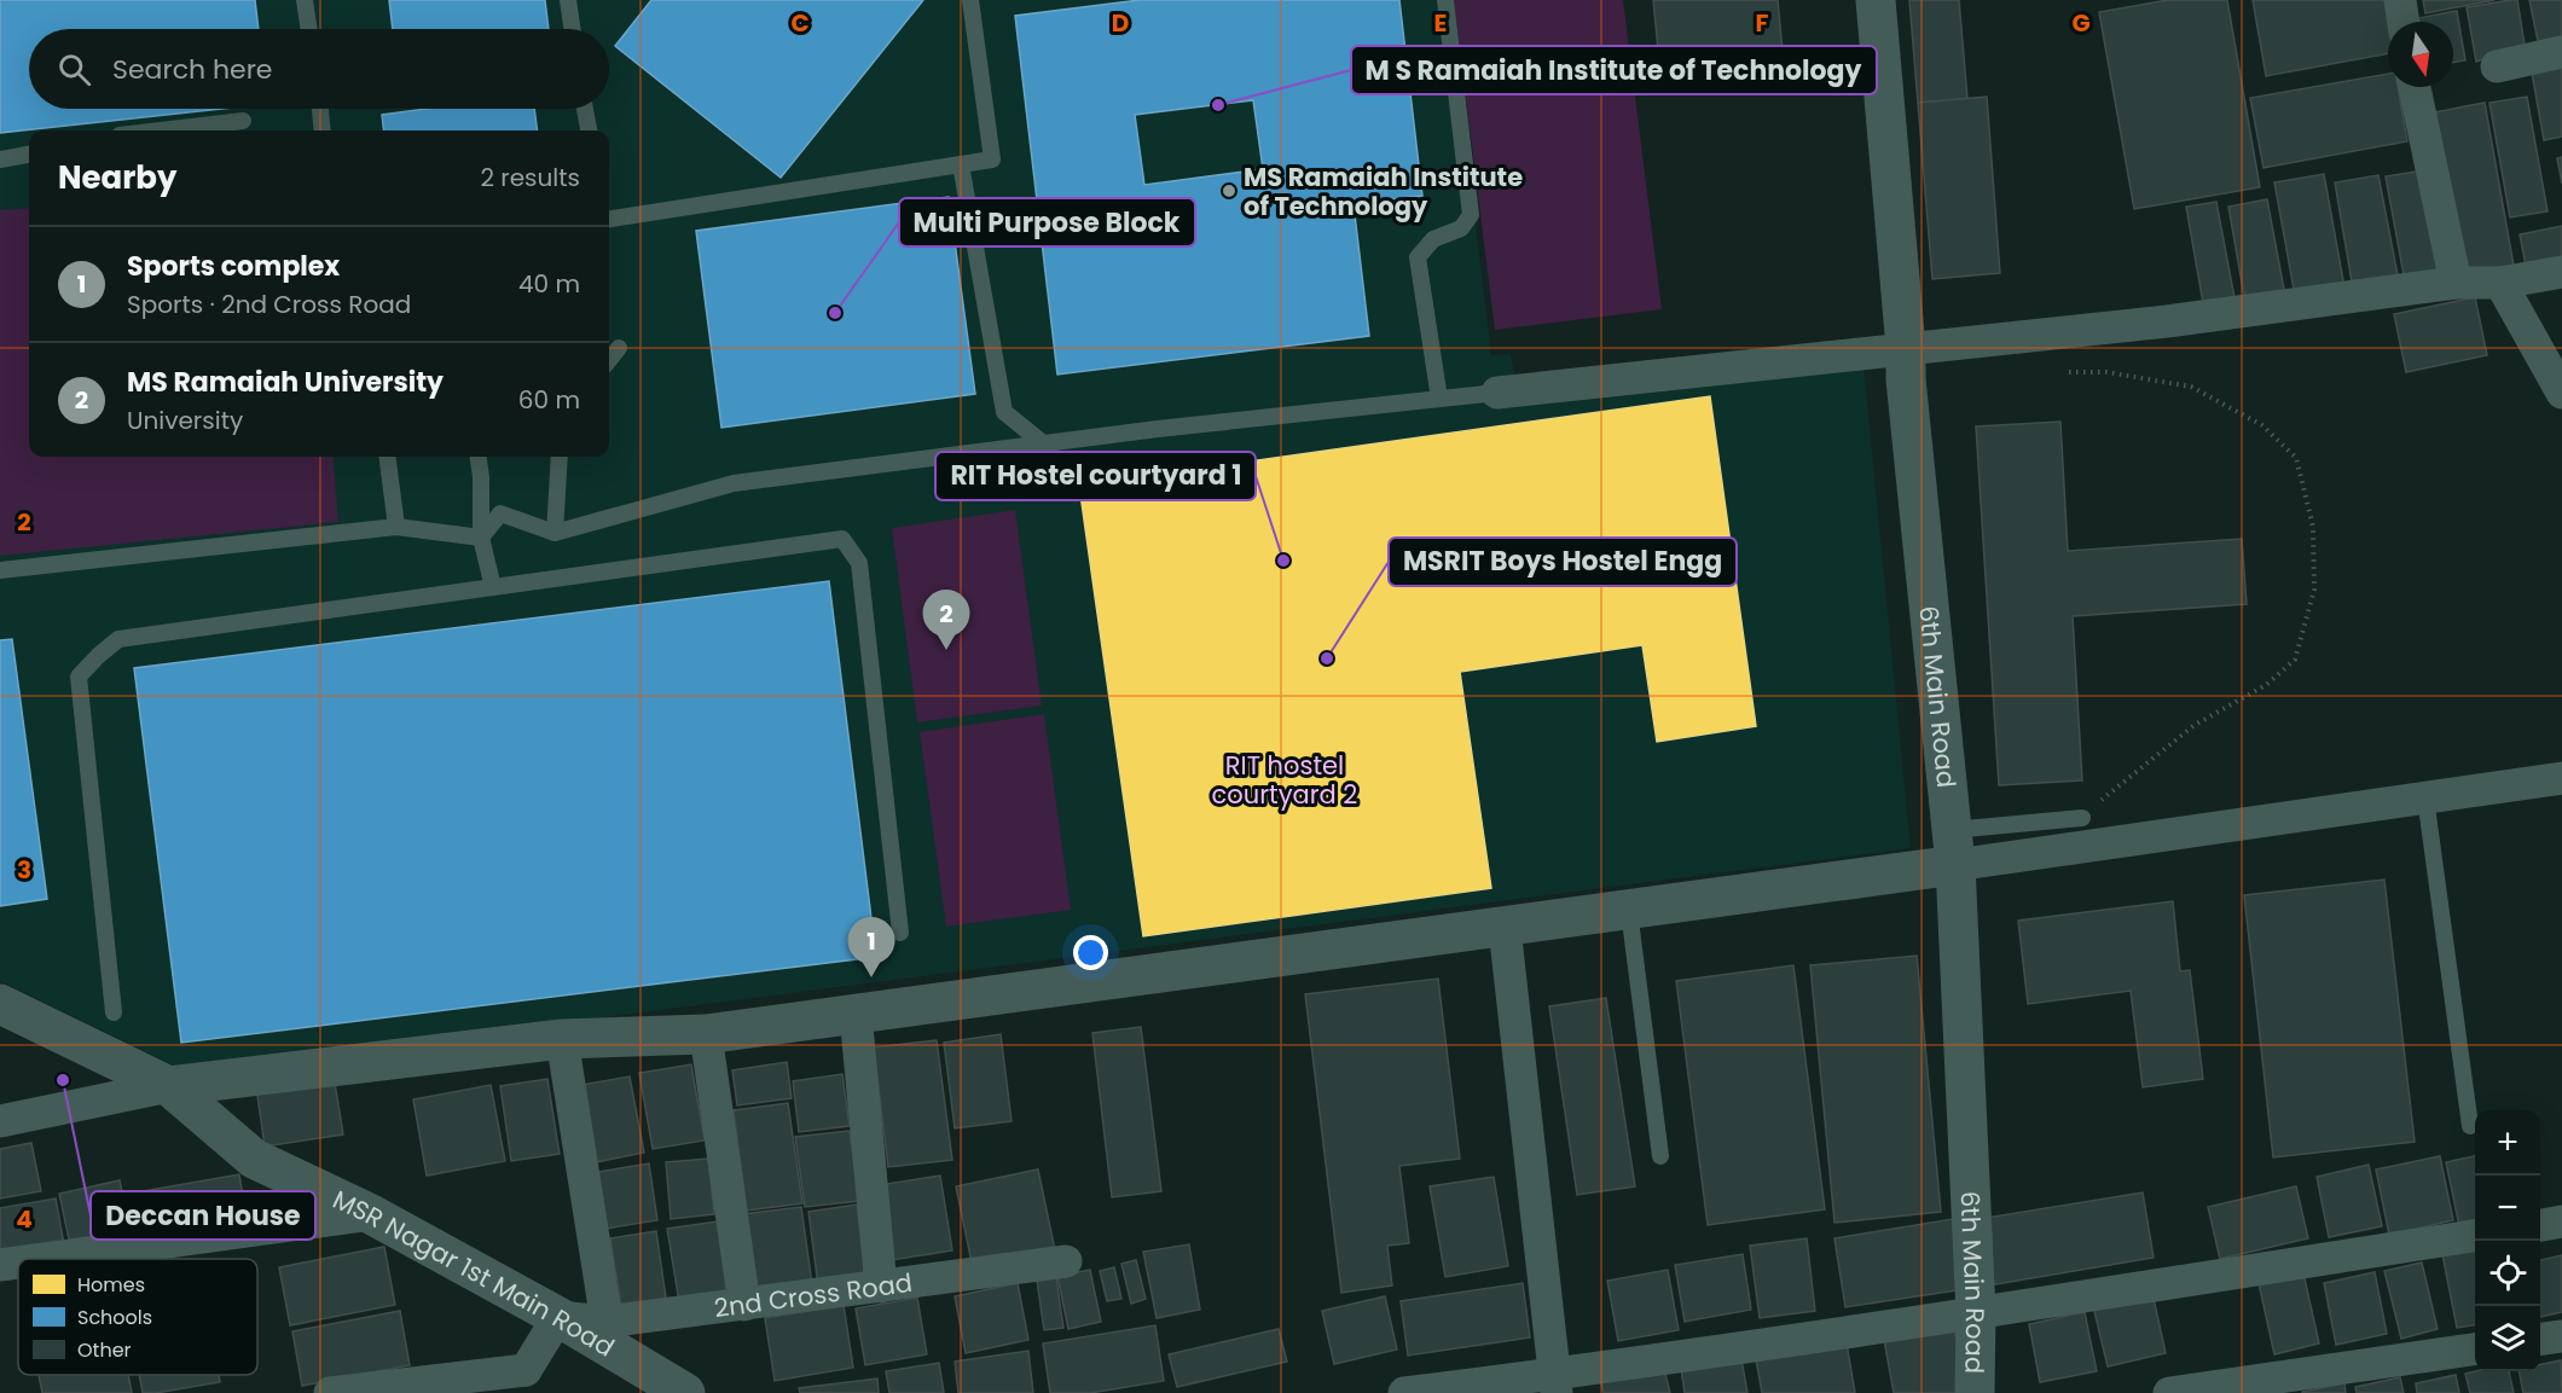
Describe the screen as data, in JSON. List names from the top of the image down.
{
  "streets": {
    "street": ["6th Main Road", "MSR Nagar 1st Main Road", "2nd Cross Road"]
  },
  "crossings": [
    ["MSR Nagar 1st Main Road", "2nd Cross Road"]
  ],
  "parks": ["RIT hostel courtyard 2"],
  "places": [
    "M S Ramaiah Institute of Technology",
    "MS Ramaiah Institute of Technology",
    "Multi Purpose Block",
    "RIT Hostel courtyard 1",
    "MSRIT Boys Hostel Engg",
    "Deccan House"
  ],
  "legend": ["Homes", "Schools", "Other"],
  "north": "bottom",
  "page": {
    "search": "Search here",
    "heading": ["Nearby", "2 results"],
    "list": [
      {
        "mark": "1",
        "name": "Sports complex",
        "note": "Sports · 2nd Cross Road",
        "value": "40 m"
      },
      {
        "mark": "2",
        "name": "MS Ramaiah University",
        "note": "University",
        "value": "60 m"
      }
    ],
    "pins": ["2", "1"],
    "map_buttons": ["+", "−"]
  },
  "grid": {
    "columns": [
      "C",
      "D",
      "E",
      "F",
      "G"
    ],
    "rows": ["2", "3", "4"]
  }
}
